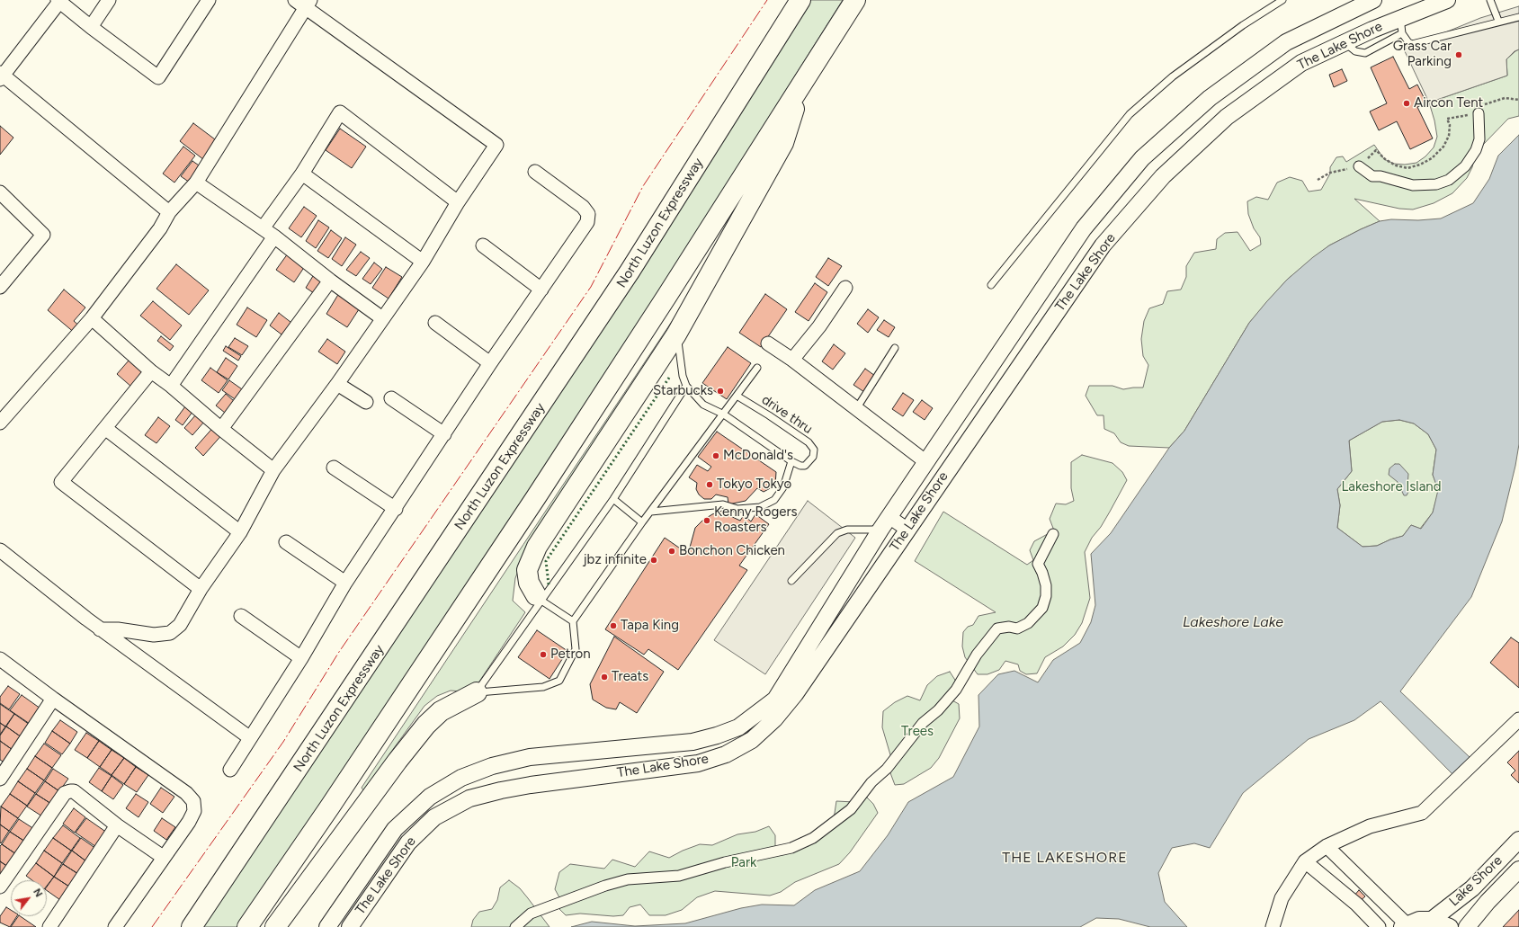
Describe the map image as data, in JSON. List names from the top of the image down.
{
  "streets": {
    "highway": ["North Luzon Expressway"],
    "street": ["The Lake Shore", "Lake Shore"],
    "lane": ["drive thru"]
  },
  "districts": ["THE LAKESHORE"],
  "water": ["Lakeshore Lake"],
  "parks": ["Lakeshore Island", "Trees", "Park"],
  "places": [
    "Grass Car Parking",
    "Aircon Tent",
    "Starbucks",
    "McDonald's",
    "Tokyo Tokyo",
    "Kenny Rogers Roasters",
    "Bonchon Chicken",
    "jbz infinite",
    "Tapa King",
    "Petron",
    "Treats"
  ],
  "north": "top right"
}
